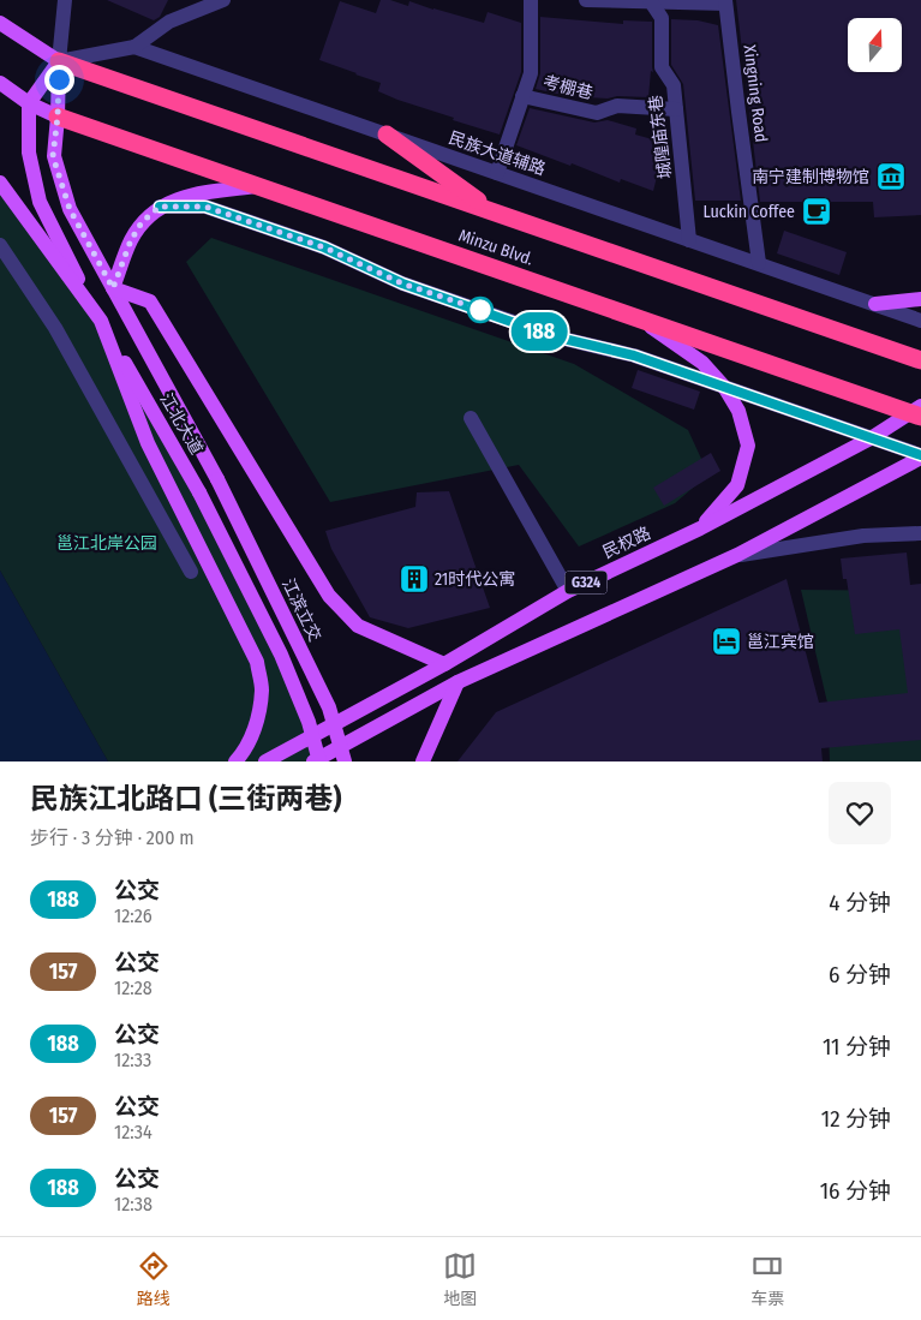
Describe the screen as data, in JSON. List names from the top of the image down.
{
  "streets": {
    "highway": ["Minzu Blvd."],
    "main road": [
      "江北大道",
      "民权路",
      "G324",
      "江滨立交"
    ],
    "street": [
      "考棚巷",
      "Xingning Road",
      "城隍庙东巷",
      "民族大道辅路"
    ]
  },
  "crossings": [
    ["考棚巷", "城隍庙东巷"],
    ["Xingning Road", "民族大道辅路"],
    ["城隍庙东巷", "民族大道辅路"],
    ["民族大道辅路", "Minzu Blvd."],
    ["民族大道辅路", "江北大道"],
    ["Minzu Blvd.", "江北大道"],
    ["Minzu Blvd.", "民权路"],
    ["江北大道", "江滨立交"]
  ],
  "parks": ["邕江北岸公园"],
  "places": {
    "museum": ["南宁建制博物馆"],
    "cafe": ["Luckin Coffee"],
    "building": ["21时代公寓"],
    "hotel": ["邕江宾馆"]
  },
  "lines": ["bus line 188"],
  "north": "top",
  "page": {
    "on_map": "188",
    "heading": ["民族江北路口 (三街两巷)", "步行 · 3 分钟 · 200 m"],
    "list": [
      {
        "mark": "188",
        "name": "公交",
        "note": "12:26",
        "value": "4 分钟"
      },
      {
        "mark": "157",
        "name": "公交",
        "note": "12:28",
        "value": "6 分钟"
      },
      {
        "mark": "188",
        "name": "公交",
        "note": "12:33",
        "value": "11 分钟"
      },
      {
        "mark": "157",
        "name": "公交",
        "note": "12:34",
        "value": "12 分钟"
      },
      {
        "mark": "188",
        "name": "公交",
        "note": "12:38",
        "value": "16 分钟"
      }
    ],
    "tabs": ["路线", "地图", "车票"]
  }
}
